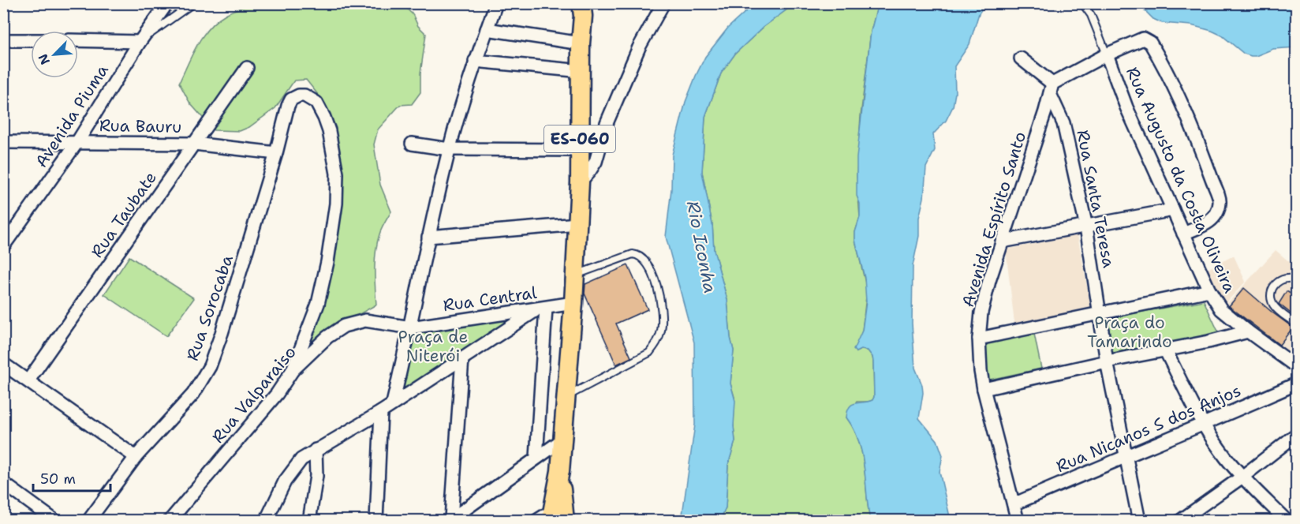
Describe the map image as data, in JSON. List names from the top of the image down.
{
  "streets": {
    "main road": ["ES-060"],
    "street": [
      "Avenida Piuma",
      "Rua Bauru",
      "Rua Augusto da Costa Oliveira",
      "Rua Santa Teresa",
      "Rua Taubate",
      "Avenida Espírito Santo",
      "Rua Central",
      "Rua Sorocaba",
      "Rua Valparaiso",
      "Rua Nicanos S dos Anjos"
    ]
  },
  "crossings": [
    ["Avenida Piuma", "Rua Bauru"],
    ["Rua Bauru", "Rua Taubate"],
    ["Rua Bauru", "Rua Sorocaba"],
    ["ES-060", "Rua Central"],
    ["Rua Santa Teresa", "Avenida Espírito Santo"],
    ["Rua Santa Teresa", "Rua Nicanos S dos Anjos"],
    ["Avenida Espírito Santo", "Rua Nicanos S dos Anjos"],
    ["Rua Central", "Rua Valparaiso"],
    ["Rua Sorocaba", "Rua Valparaiso"]
  ],
  "water": ["Rio Iconha"],
  "parks": ["Praça do Tamarindo", "Praça de Niterói"],
  "scale_bar": "50 m",
  "north": "bottom left"
}
